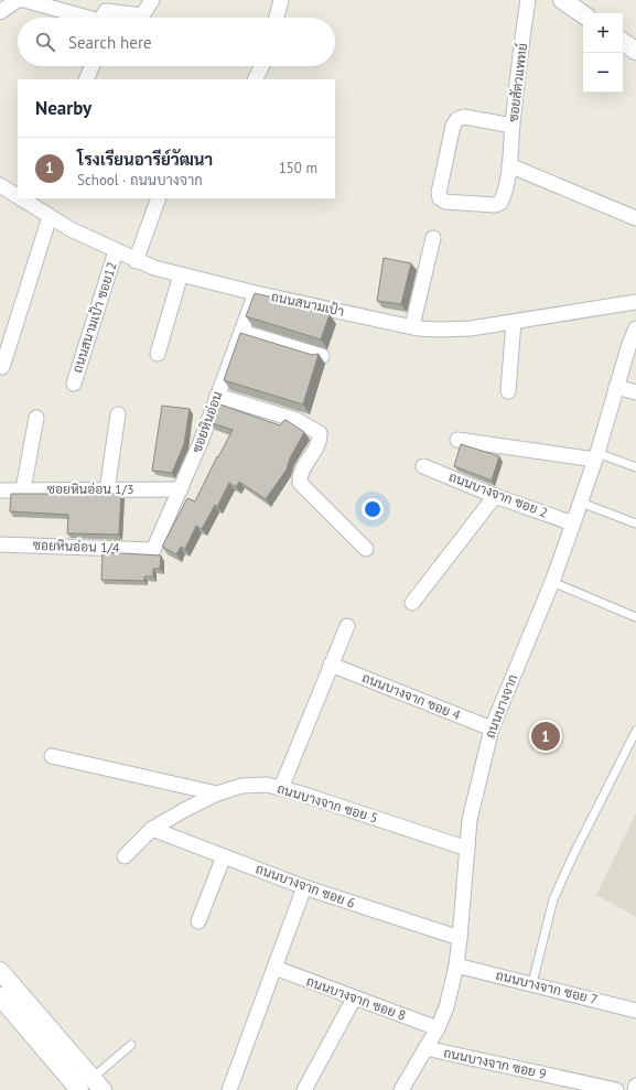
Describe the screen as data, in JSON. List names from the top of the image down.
{
  "streets": {
    "street": [
      "ซอยสัตวแพทย์",
      "ถนนสนามเป้า",
      "ถนนสนามเป้า ซอย12",
      "ซอยหินอ่อน",
      "ซอยหินอ่อน 1/3",
      "ถนนบางจาก ซอย 2",
      "ซอยหินอ่อน 1/4",
      "ถนนบางจาก ซอย 4",
      "ถนนบางจาก",
      "ถนนบางจาก ซอย 5",
      "ถนนบางจาก ซอย 6",
      "ถนนบางจาก ซอย 7",
      "ถนนบางจาก ซอย 8",
      "ถนนบางจาก ซอย 9"
    ]
  },
  "crossings": [
    ["ถนนสนามเป้า", "ถนนสนามเป้า ซอย12"],
    ["ถนนสนามเป้า", "ซอยหินอ่อน"],
    ["ซอยหินอ่อน", "ซอยหินอ่อน 1/3"],
    ["ซอยหินอ่อน", "ซอยหินอ่อน 1/4"],
    ["ถนนบางจาก ซอย 2", "ถนนบางจาก"],
    ["ถนนบางจาก ซอย 4", "ถนนบางจาก"],
    ["ถนนบางจาก", "ถนนบางจาก ซอย 5"],
    ["ถนนบางจาก", "ถนนบางจาก ซอย 6"],
    ["ถนนบางจาก", "ถนนบางจาก ซอย 7"],
    ["ถนนบางจาก", "ถนนบางจาก ซอย 8"],
    ["ถนนบางจาก", "ถนนบางจาก ซอย 9"],
    ["ถนนบางจาก ซอย 5", "ถนนบางจาก ซอย 6"]
  ],
  "page": {
    "map_buttons": ["+", "−"],
    "search": "Search here",
    "heading": "Nearby",
    "list": [
      {
        "mark": "1",
        "name": "โรงเรียนอารีย์วัฒนา",
        "note": "School · ถนนบางจาก",
        "value": "150 m"
      }
    ],
    "pins": "1"
  }
}
